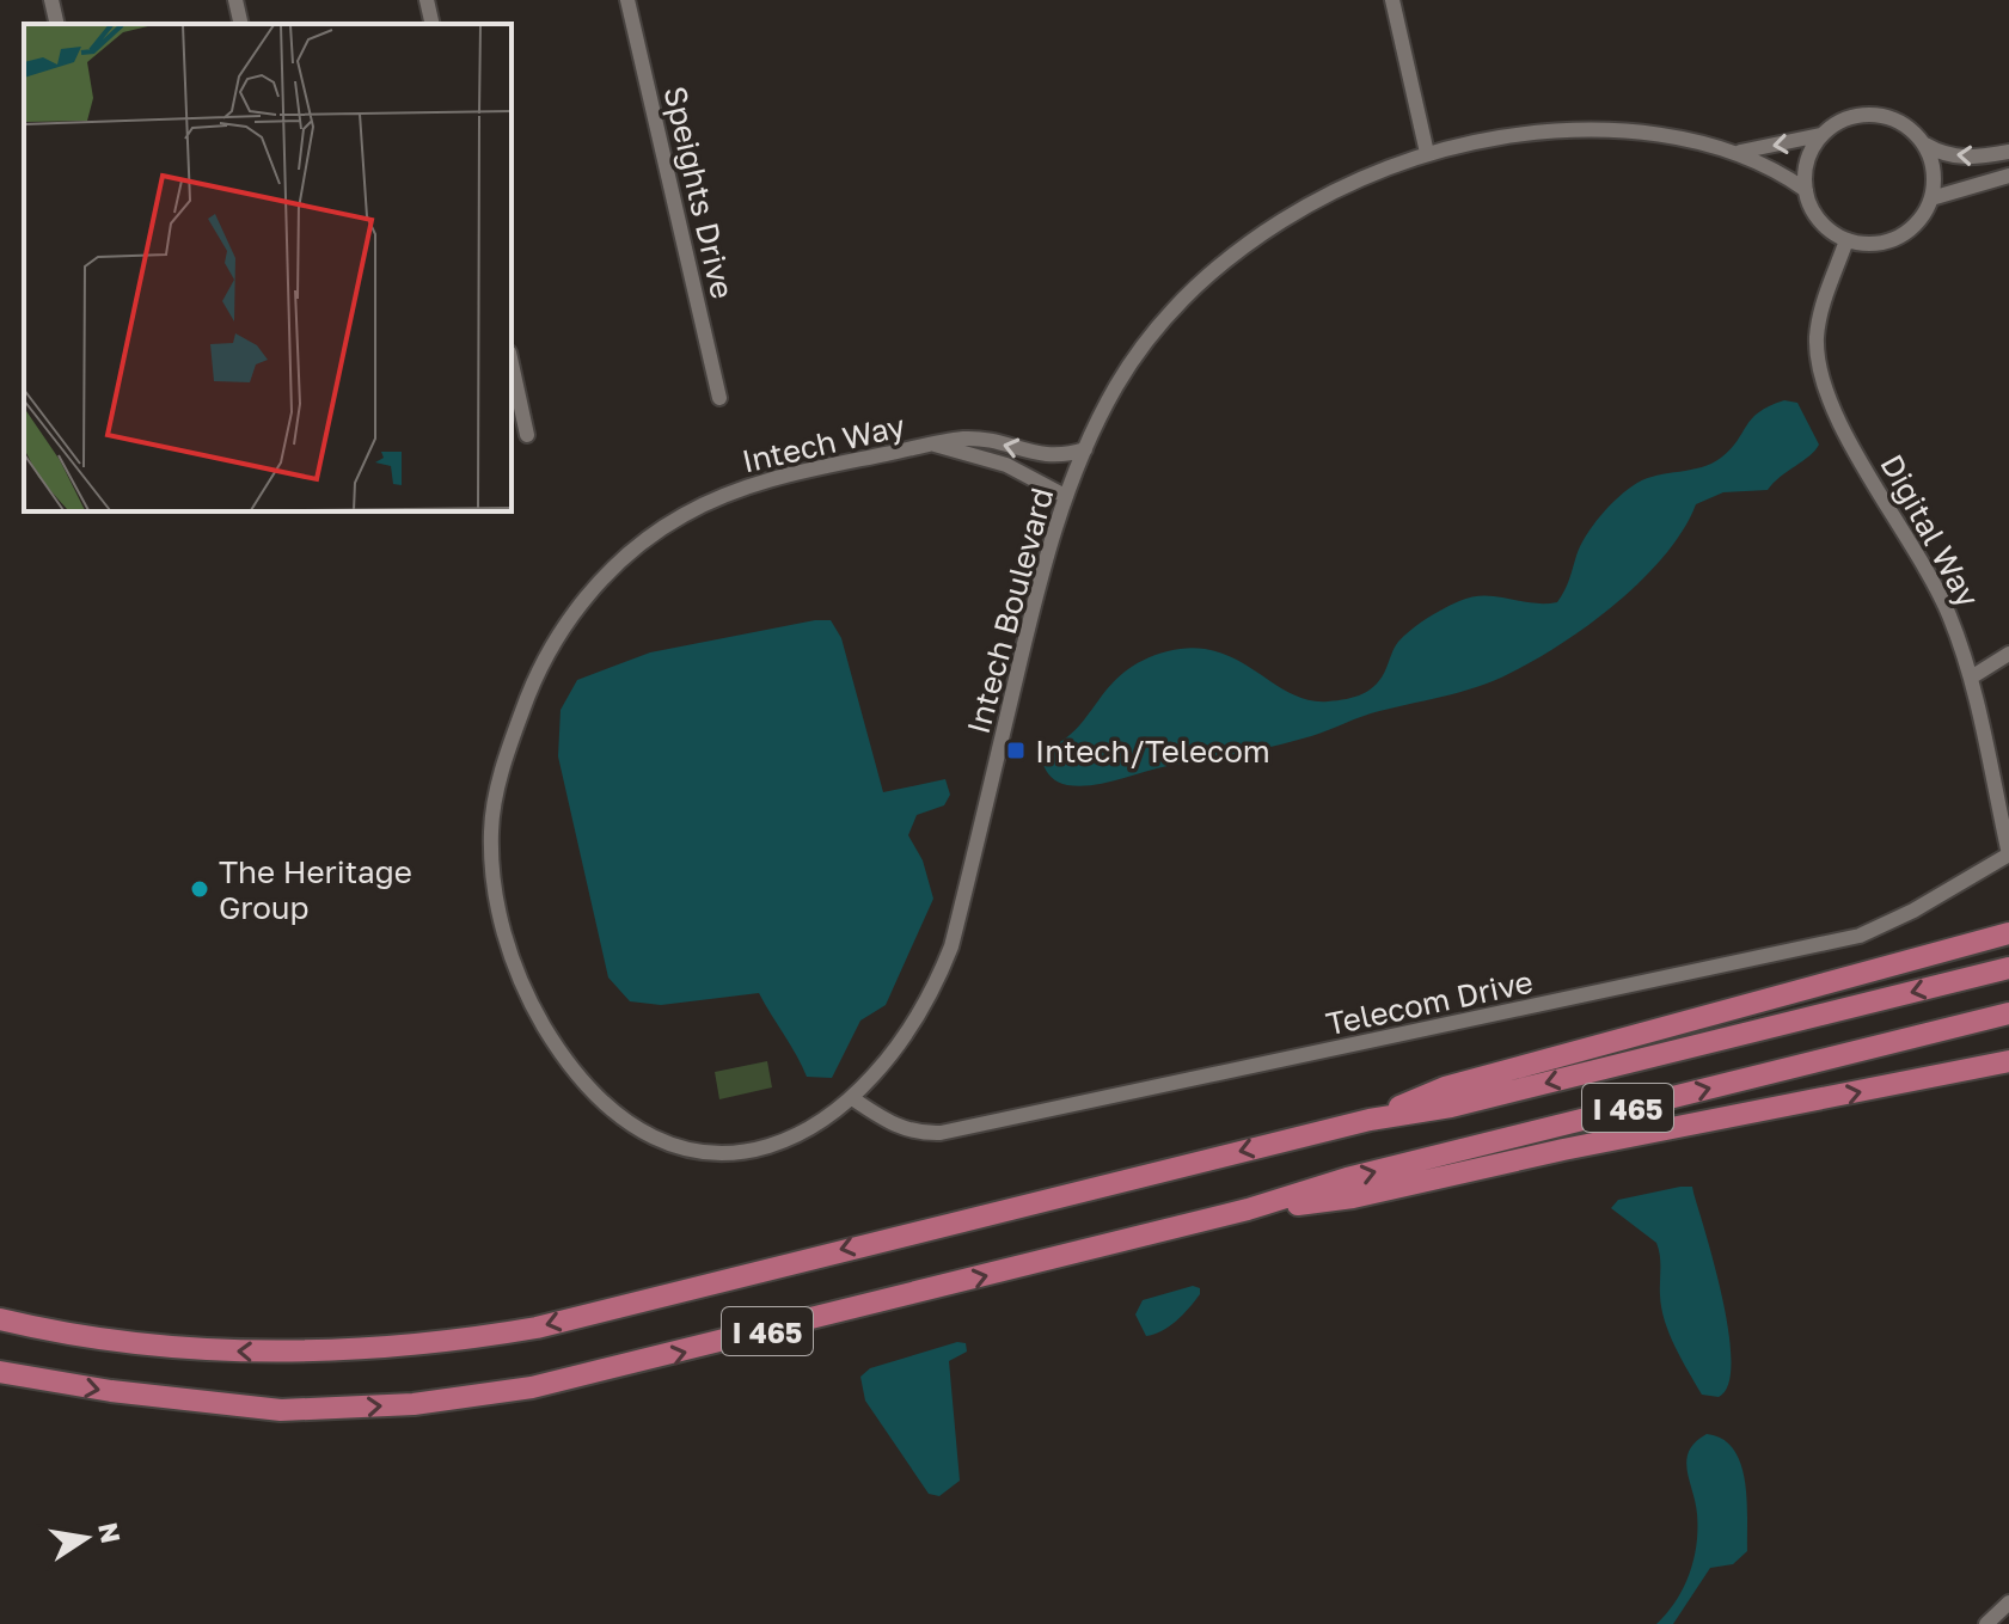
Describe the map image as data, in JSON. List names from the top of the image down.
{
  "streets": {
    "highway": ["I 465"],
    "street": [
      "Speights Drive",
      "Intech Way",
      "Digital Way",
      "Intech Boulevard",
      "Telecom Drive"
    ]
  },
  "crossings": [
    ["Intech Way", "Intech Boulevard"],
    ["Digital Way", "Intech Boulevard"],
    ["Digital Way", "Telecom Drive"],
    ["Intech Boulevard", "Telecom Drive"]
  ],
  "places": {
    "transit": ["Intech/Telecom"],
    "other": ["The Heritage Group"]
  },
  "north": "right"
}
